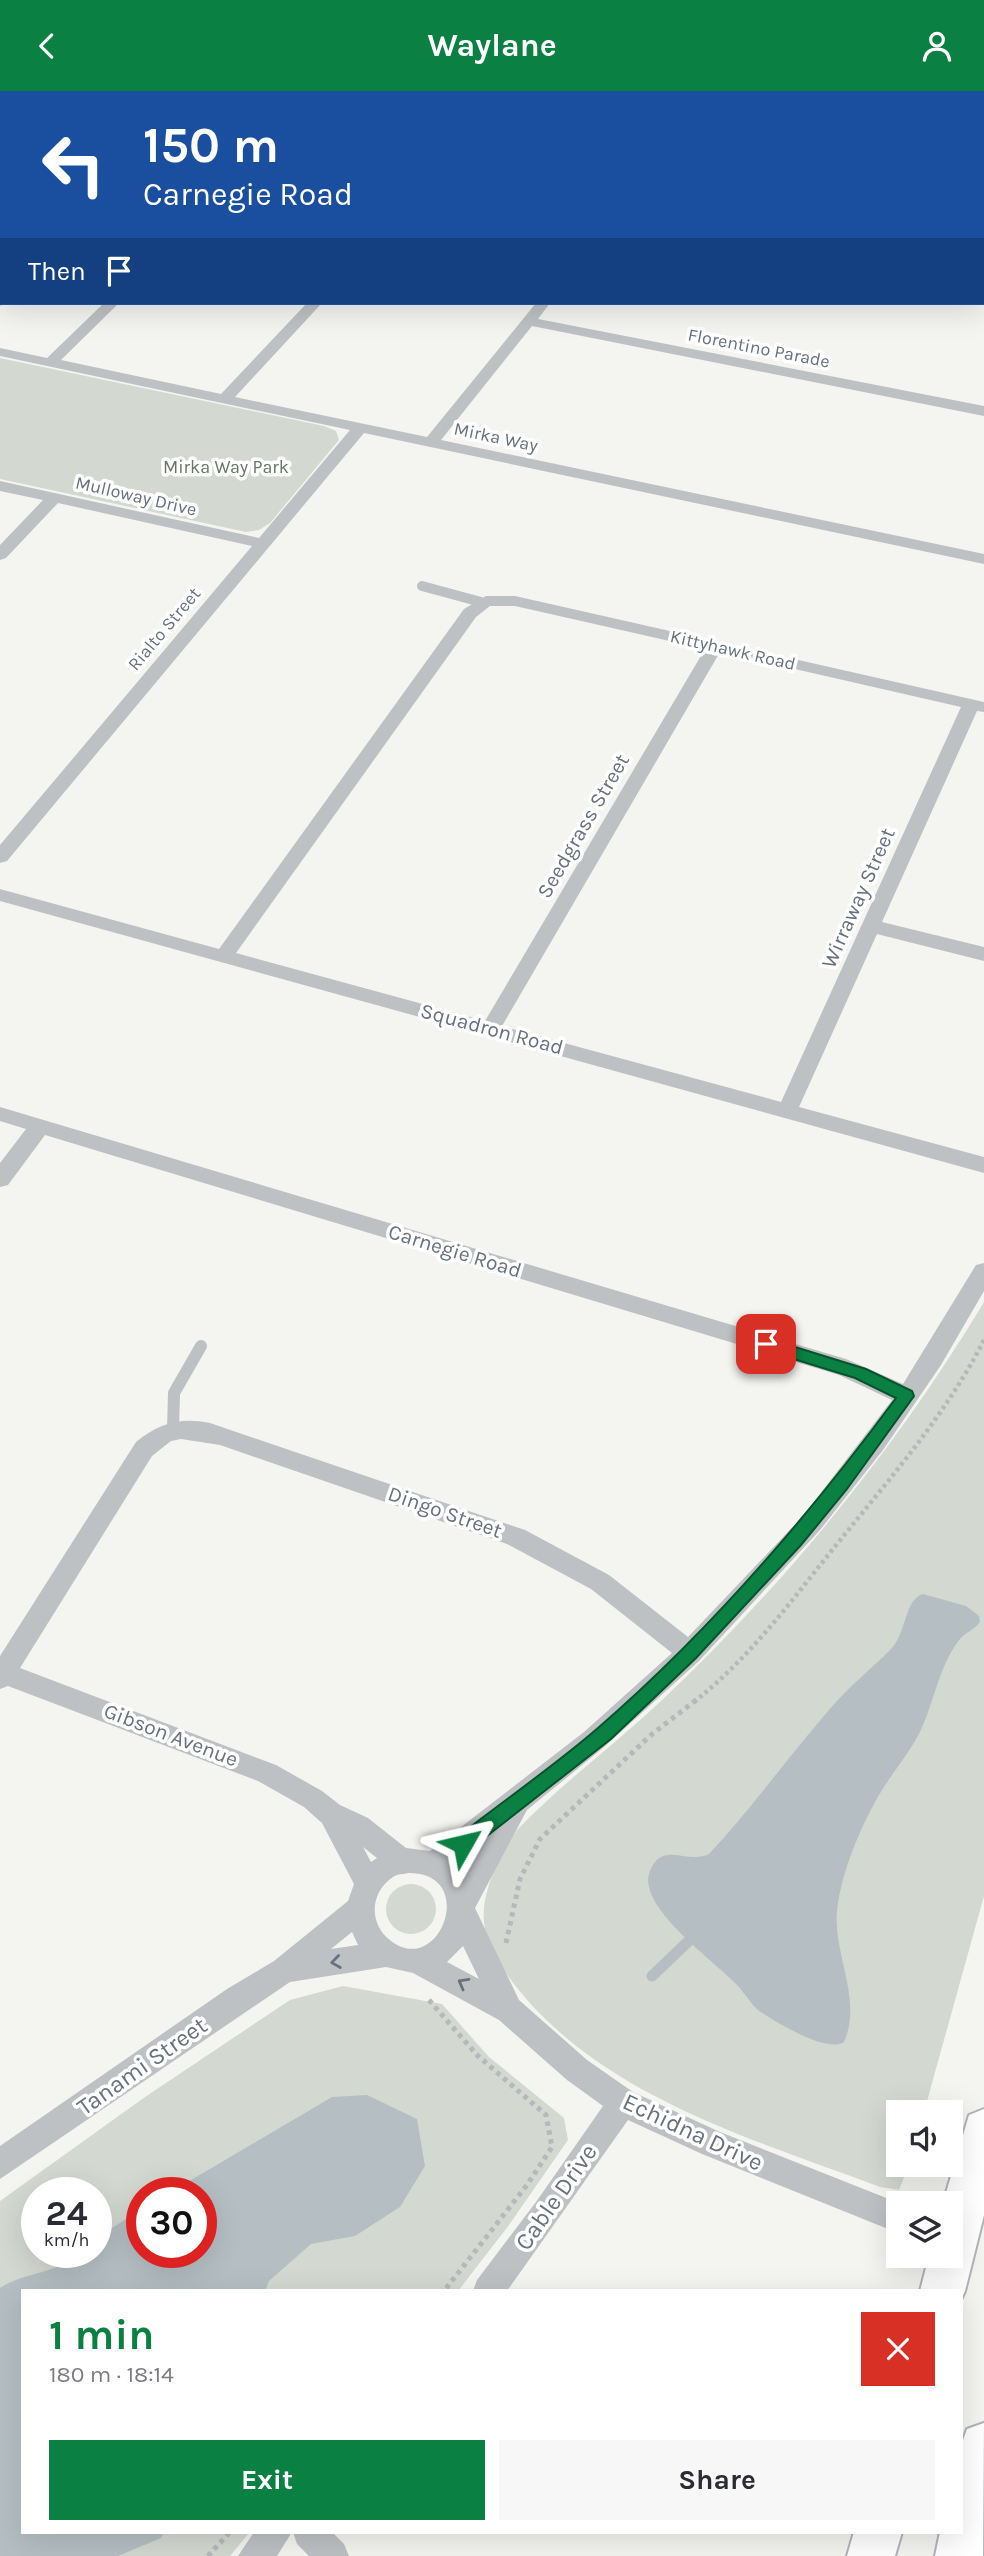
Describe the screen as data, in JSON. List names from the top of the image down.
{
  "streets": {
    "street": [
      "Florentino Parade",
      "Mirka Way",
      "Mulloway Drive",
      "Rialto Street",
      "Kittyhawk Road",
      "Seedgrass Street",
      "Wirraway Street",
      "Squadron Road",
      "Carnegie Road",
      "Dingo Street",
      "Gibson Avenue",
      "Tanami Street",
      "Echidna Drive",
      "Cable Drive"
    ]
  },
  "crossings": [
    ["Mirka Way", "Rialto Street"],
    ["Mulloway Drive", "Rialto Street"],
    ["Kittyhawk Road", "Seedgrass Street"],
    ["Kittyhawk Road", "Wirraway Street"],
    ["Seedgrass Street", "Squadron Road"],
    ["Wirraway Street", "Squadron Road"],
    ["Gibson Avenue", "Tanami Street"],
    ["Gibson Avenue", "Echidna Drive"],
    ["Tanami Street", "Echidna Drive"],
    ["Echidna Drive", "Cable Drive"]
  ],
  "parks": ["Mirka Way Park"],
  "page": {
    "header": "Waylane",
    "turn": ["150 m", "Carnegie Road"],
    "then": "Then",
    "speed": "24 km/h",
    "limit": "30",
    "heading": ["1 min", "180 m · 18:14"],
    "buttons": ["Exit", "Share"]
  }
}
